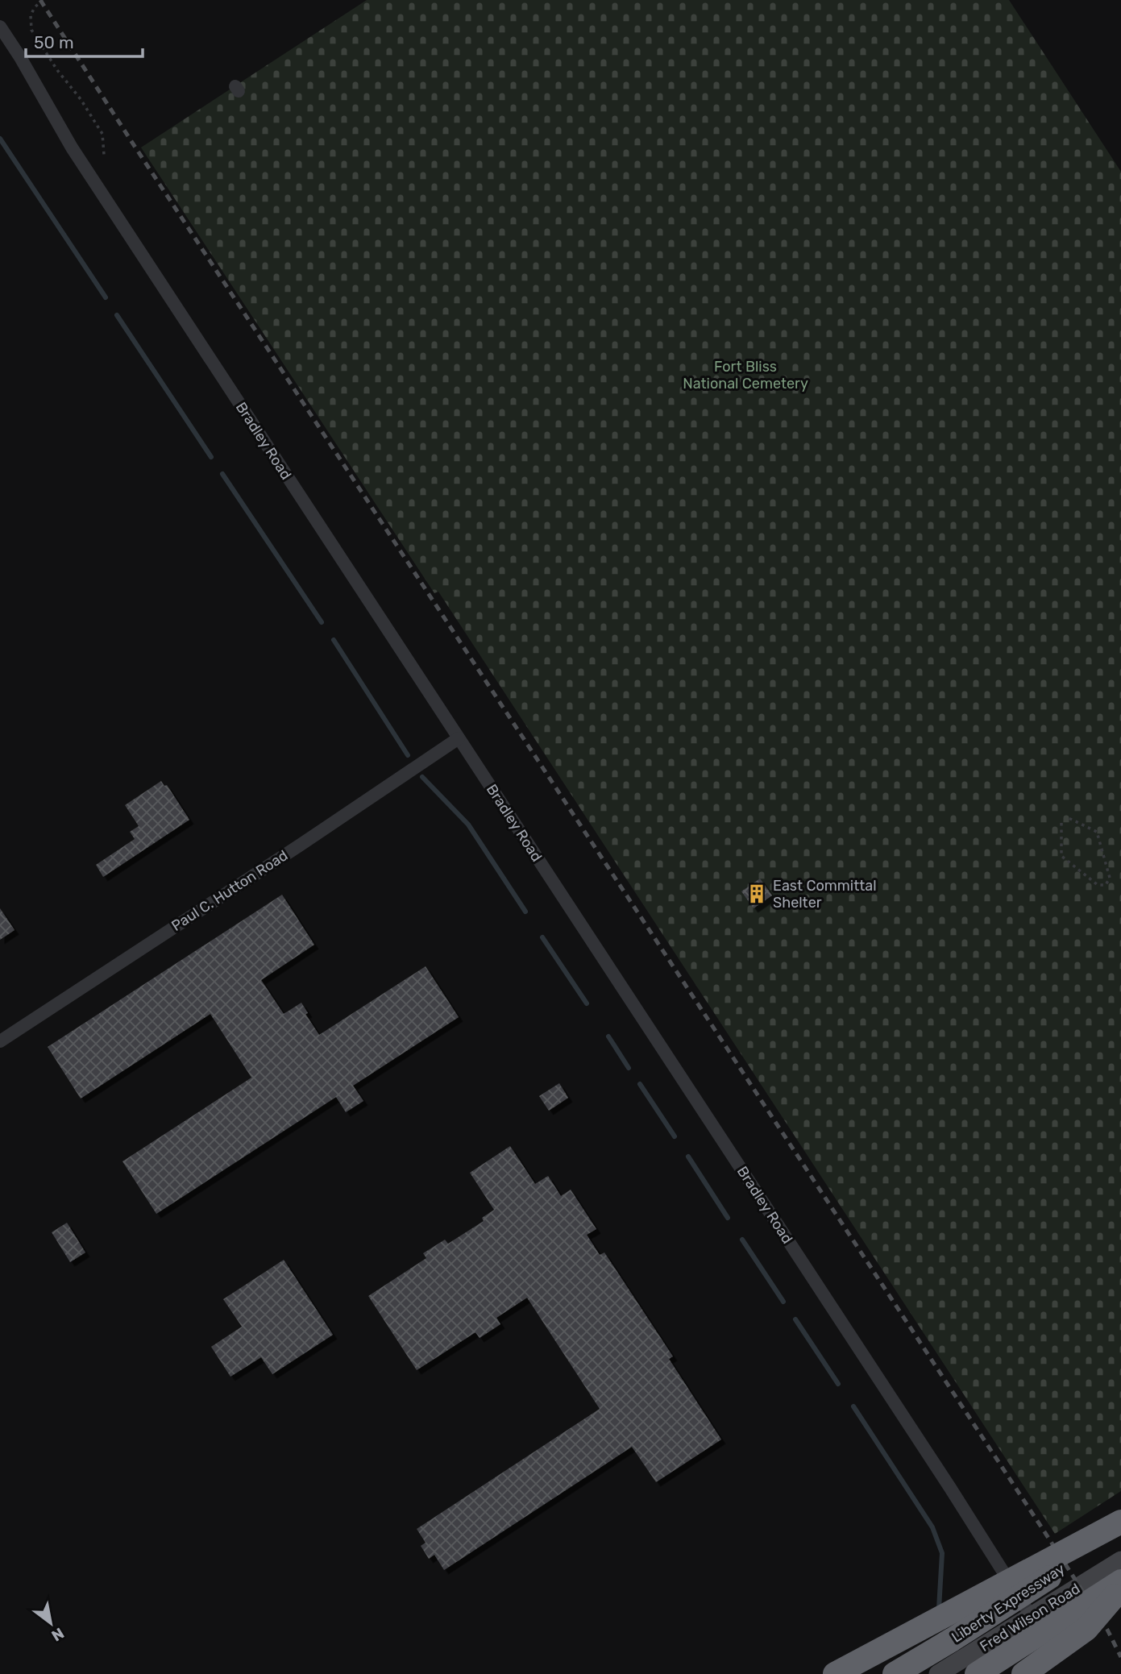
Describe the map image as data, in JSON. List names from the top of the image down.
{
  "streets": {
    "highway": ["Liberty Expressway"],
    "main road": ["Fred Wilson Road"],
    "street": ["Bradley Road", "Paul C. Hutton Road"]
  },
  "crossings": [
    ["Bradley Road", "Paul C. Hutton Road"],
    ["Bradley Road", "Fred Wilson Road"]
  ],
  "parks": ["Fort Bliss National Cemetery"],
  "places": {
    "building": ["East Committal Shelter"]
  },
  "scale_bar": "50 m",
  "north": "bottom right"
}
